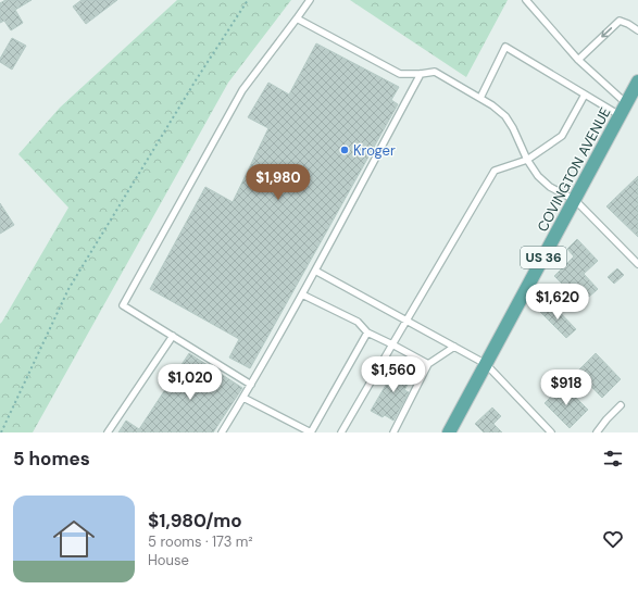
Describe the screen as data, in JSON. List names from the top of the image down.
{
  "streets": {
    "main road": ["COVINGTON AVENUE", "US 36"]
  },
  "places": ["Kroger"],
  "page": {
    "price": [
      "$1,980",
      "$1,620",
      "$1,560",
      "$1,020",
      "$918"
    ],
    "heading": "5 homes",
    "list": [
      {
        "name": "$1,980/mo",
        "note": "5 rooms · 173 m² · House"
      }
    ]
  }
}
